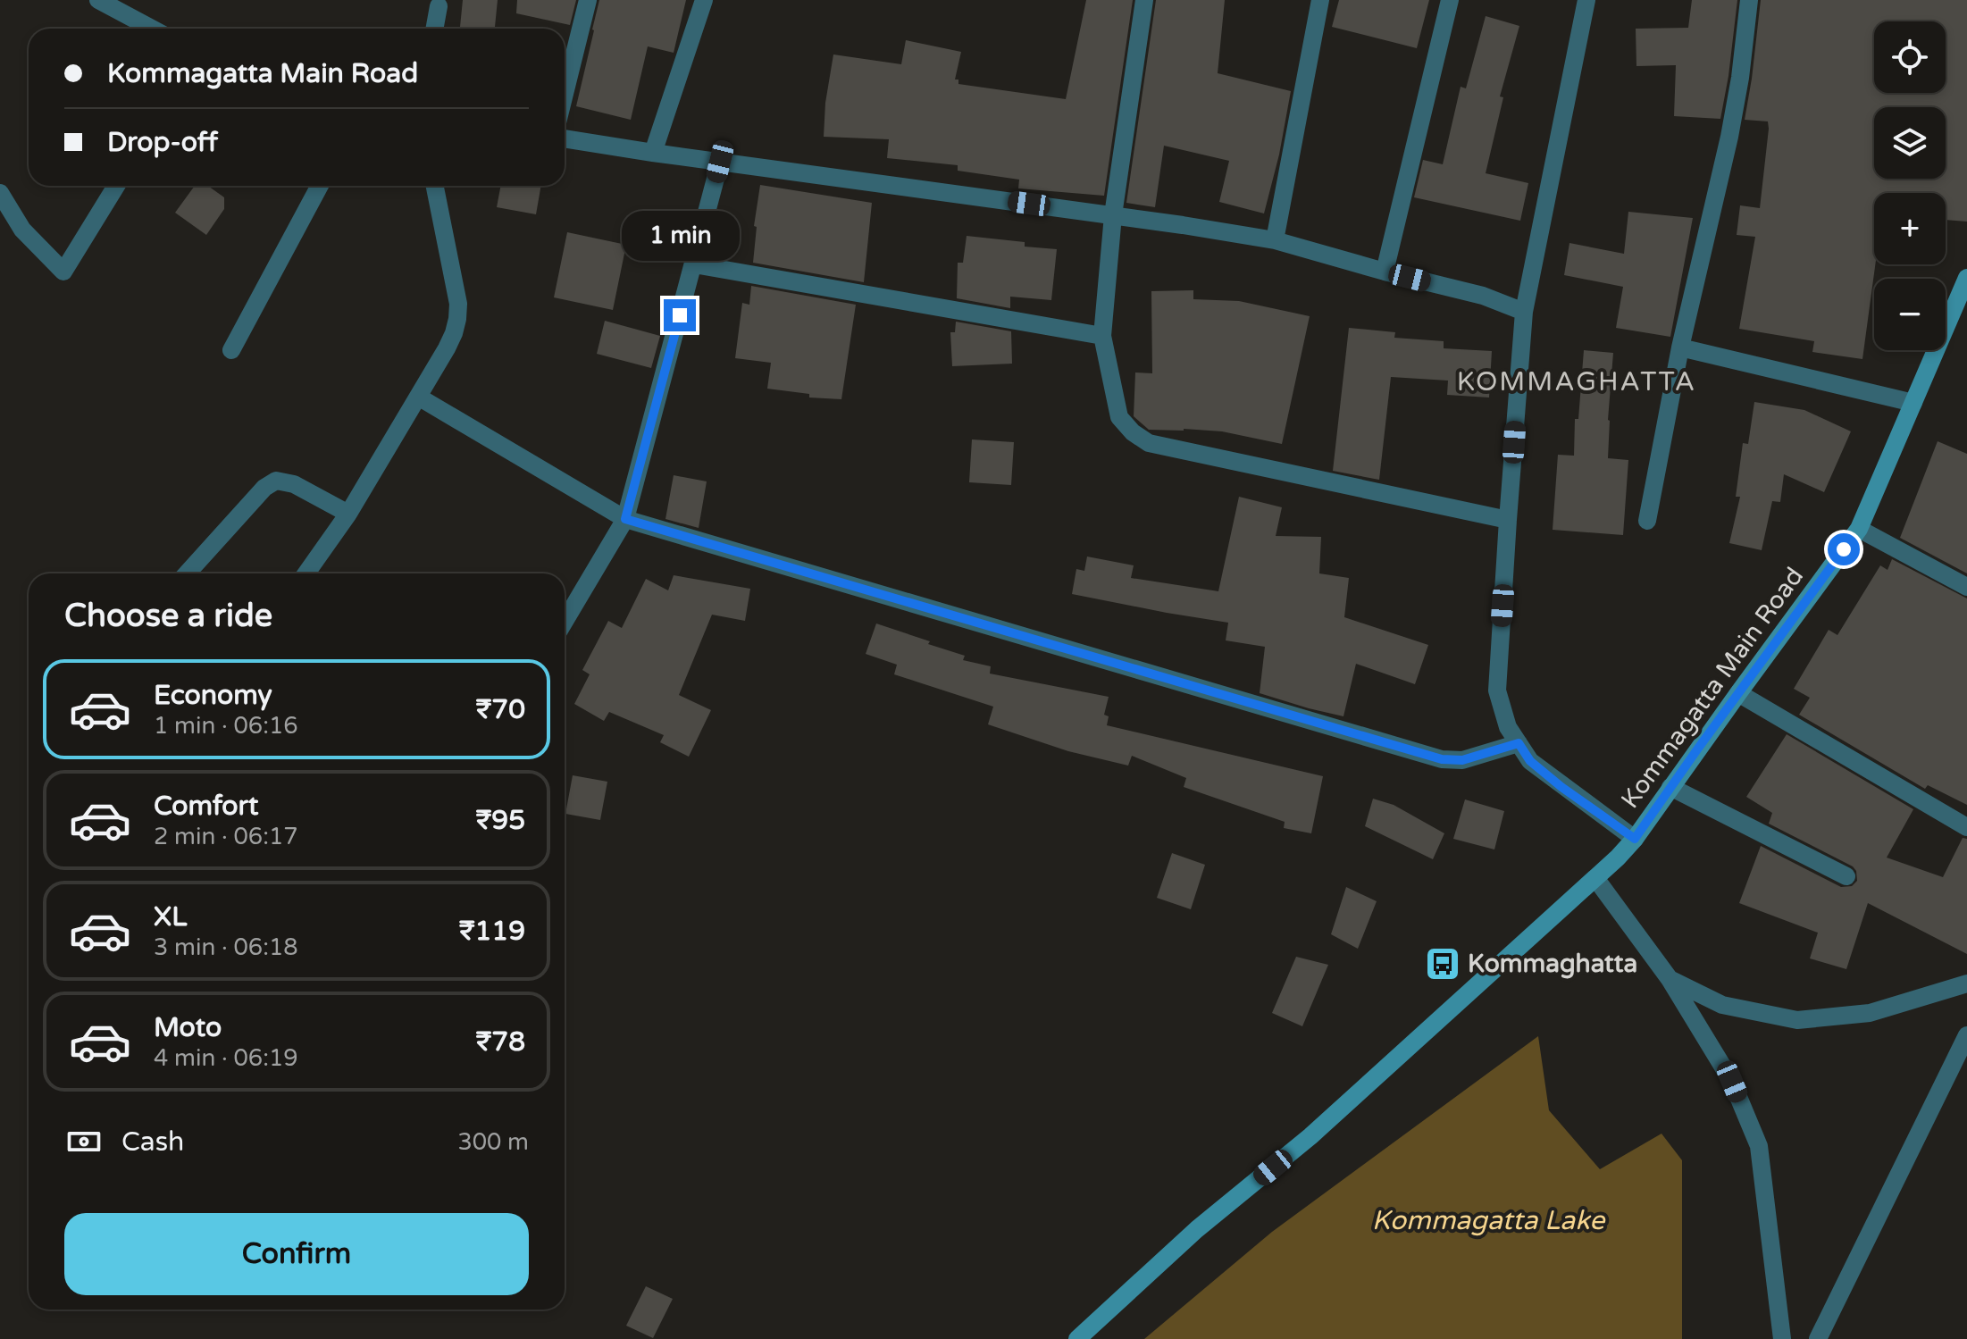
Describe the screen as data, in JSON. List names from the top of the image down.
{
  "streets": {
    "main road": ["Kommagatta Main Road"]
  },
  "districts": ["KOMMAGHATTA"],
  "water": ["Kommagatta Lake"],
  "places": {
    "bus stop": ["Kommaghatta"]
  },
  "page": {
    "map_buttons": ["+", "−"],
    "banner": ["Kommagatta Main Road", "Drop-off"],
    "bubble": "1 min",
    "heading": "Choose a ride",
    "list": [
      {
        "name": "Economy",
        "note": "1 min · 06:16",
        "value": "₹70"
      },
      {
        "name": "Comfort",
        "note": "2 min · 06:17",
        "value": "₹95"
      },
      {
        "name": "XL",
        "note": "3 min · 06:18",
        "value": "₹119"
      },
      {
        "name": "Moto",
        "note": "4 min · 06:19",
        "value": "₹78"
      }
    ],
    "pay": ["Cash", "300 m"],
    "buttons": "Confirm"
  }
}
